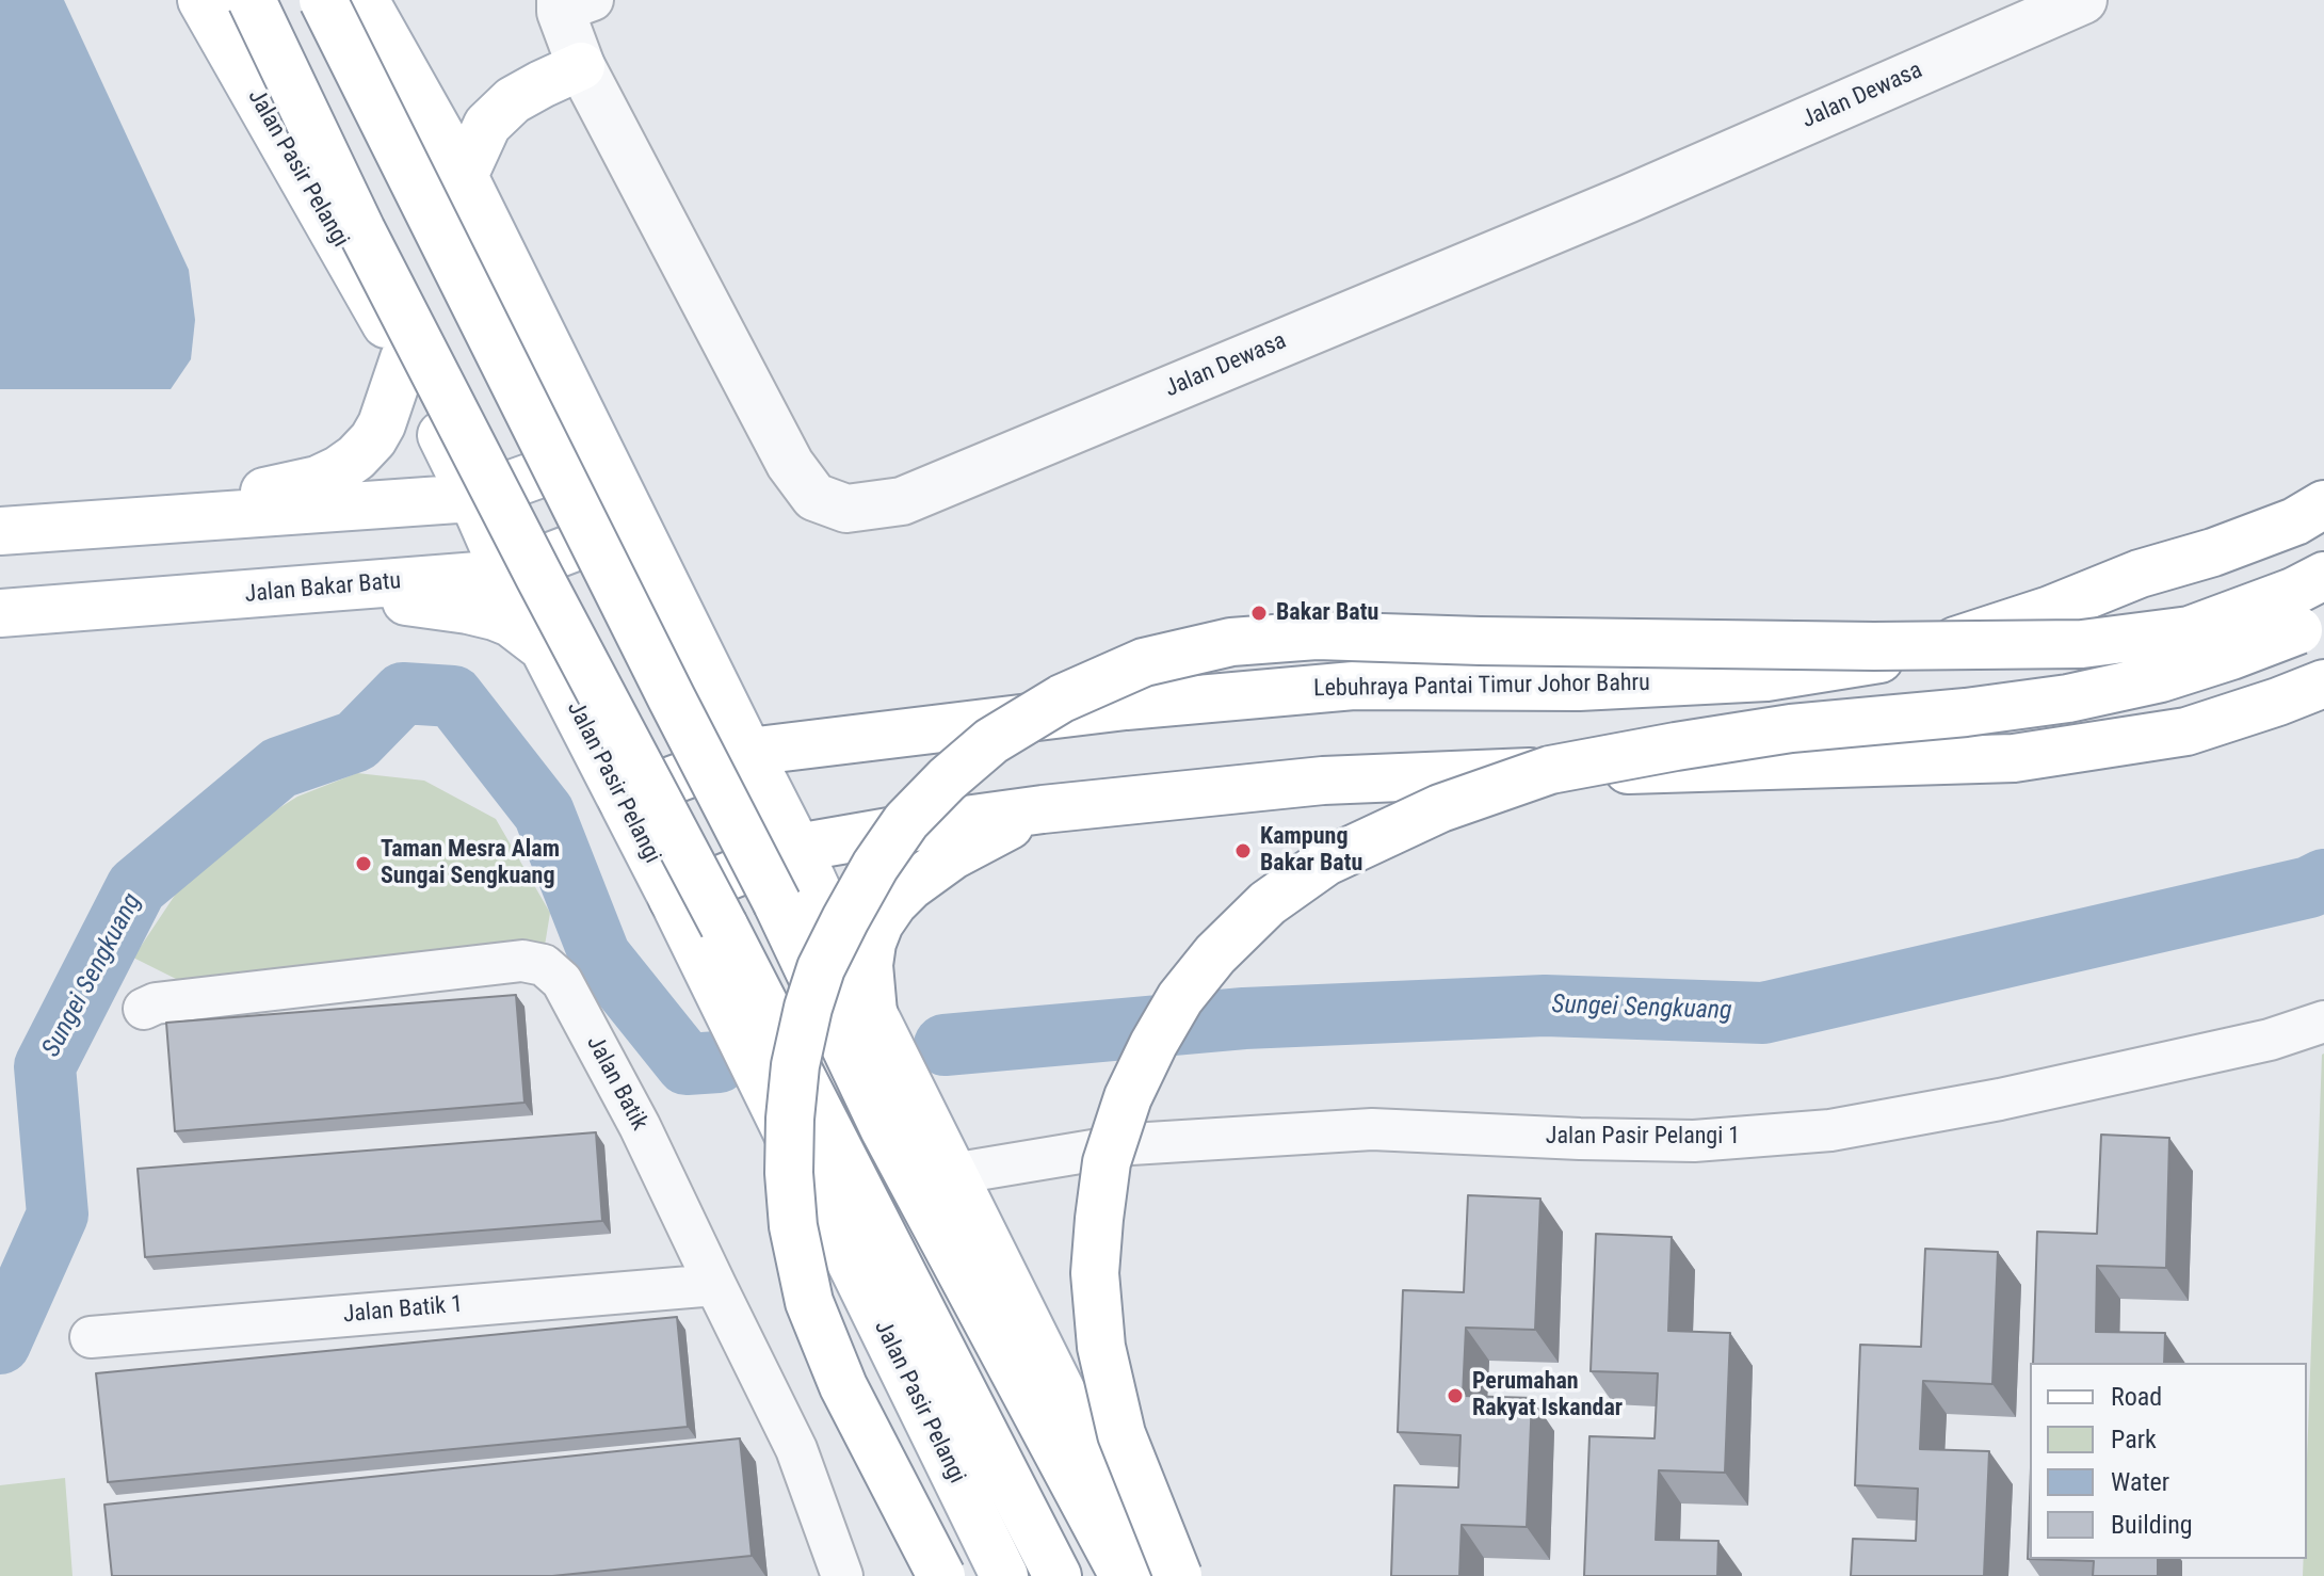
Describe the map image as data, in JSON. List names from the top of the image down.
{
  "streets": {
    "main road": ["Jalan Pasir Pelangi", "Jalan Bakar Batu", "Lebuhraya Pantai Timur Johor Bahru"],
    "street": [
      "Jalan Dewasa",
      "Jalan Batik",
      "Jalan Pasir Pelangi 1",
      "Jalan Batik 1"
    ]
  },
  "crossings": [
    ["Jalan Pasir Pelangi", "Jalan Bakar Batu"],
    ["Jalan Pasir Pelangi", "Lebuhraya Pantai Timur Johor Bahru"],
    ["Jalan Batik", "Jalan Batik 1"]
  ],
  "water": ["Sungei Sengkuang"],
  "places": [
    "Bakar Batu",
    "Kampung Bakar Batu",
    "Taman Mesra Alam Sungai Sengkuang",
    "Perumahan Rakyat Iskandar"
  ],
  "legend": [
    "Road",
    "Park",
    "Water",
    "Building"
  ]
}
